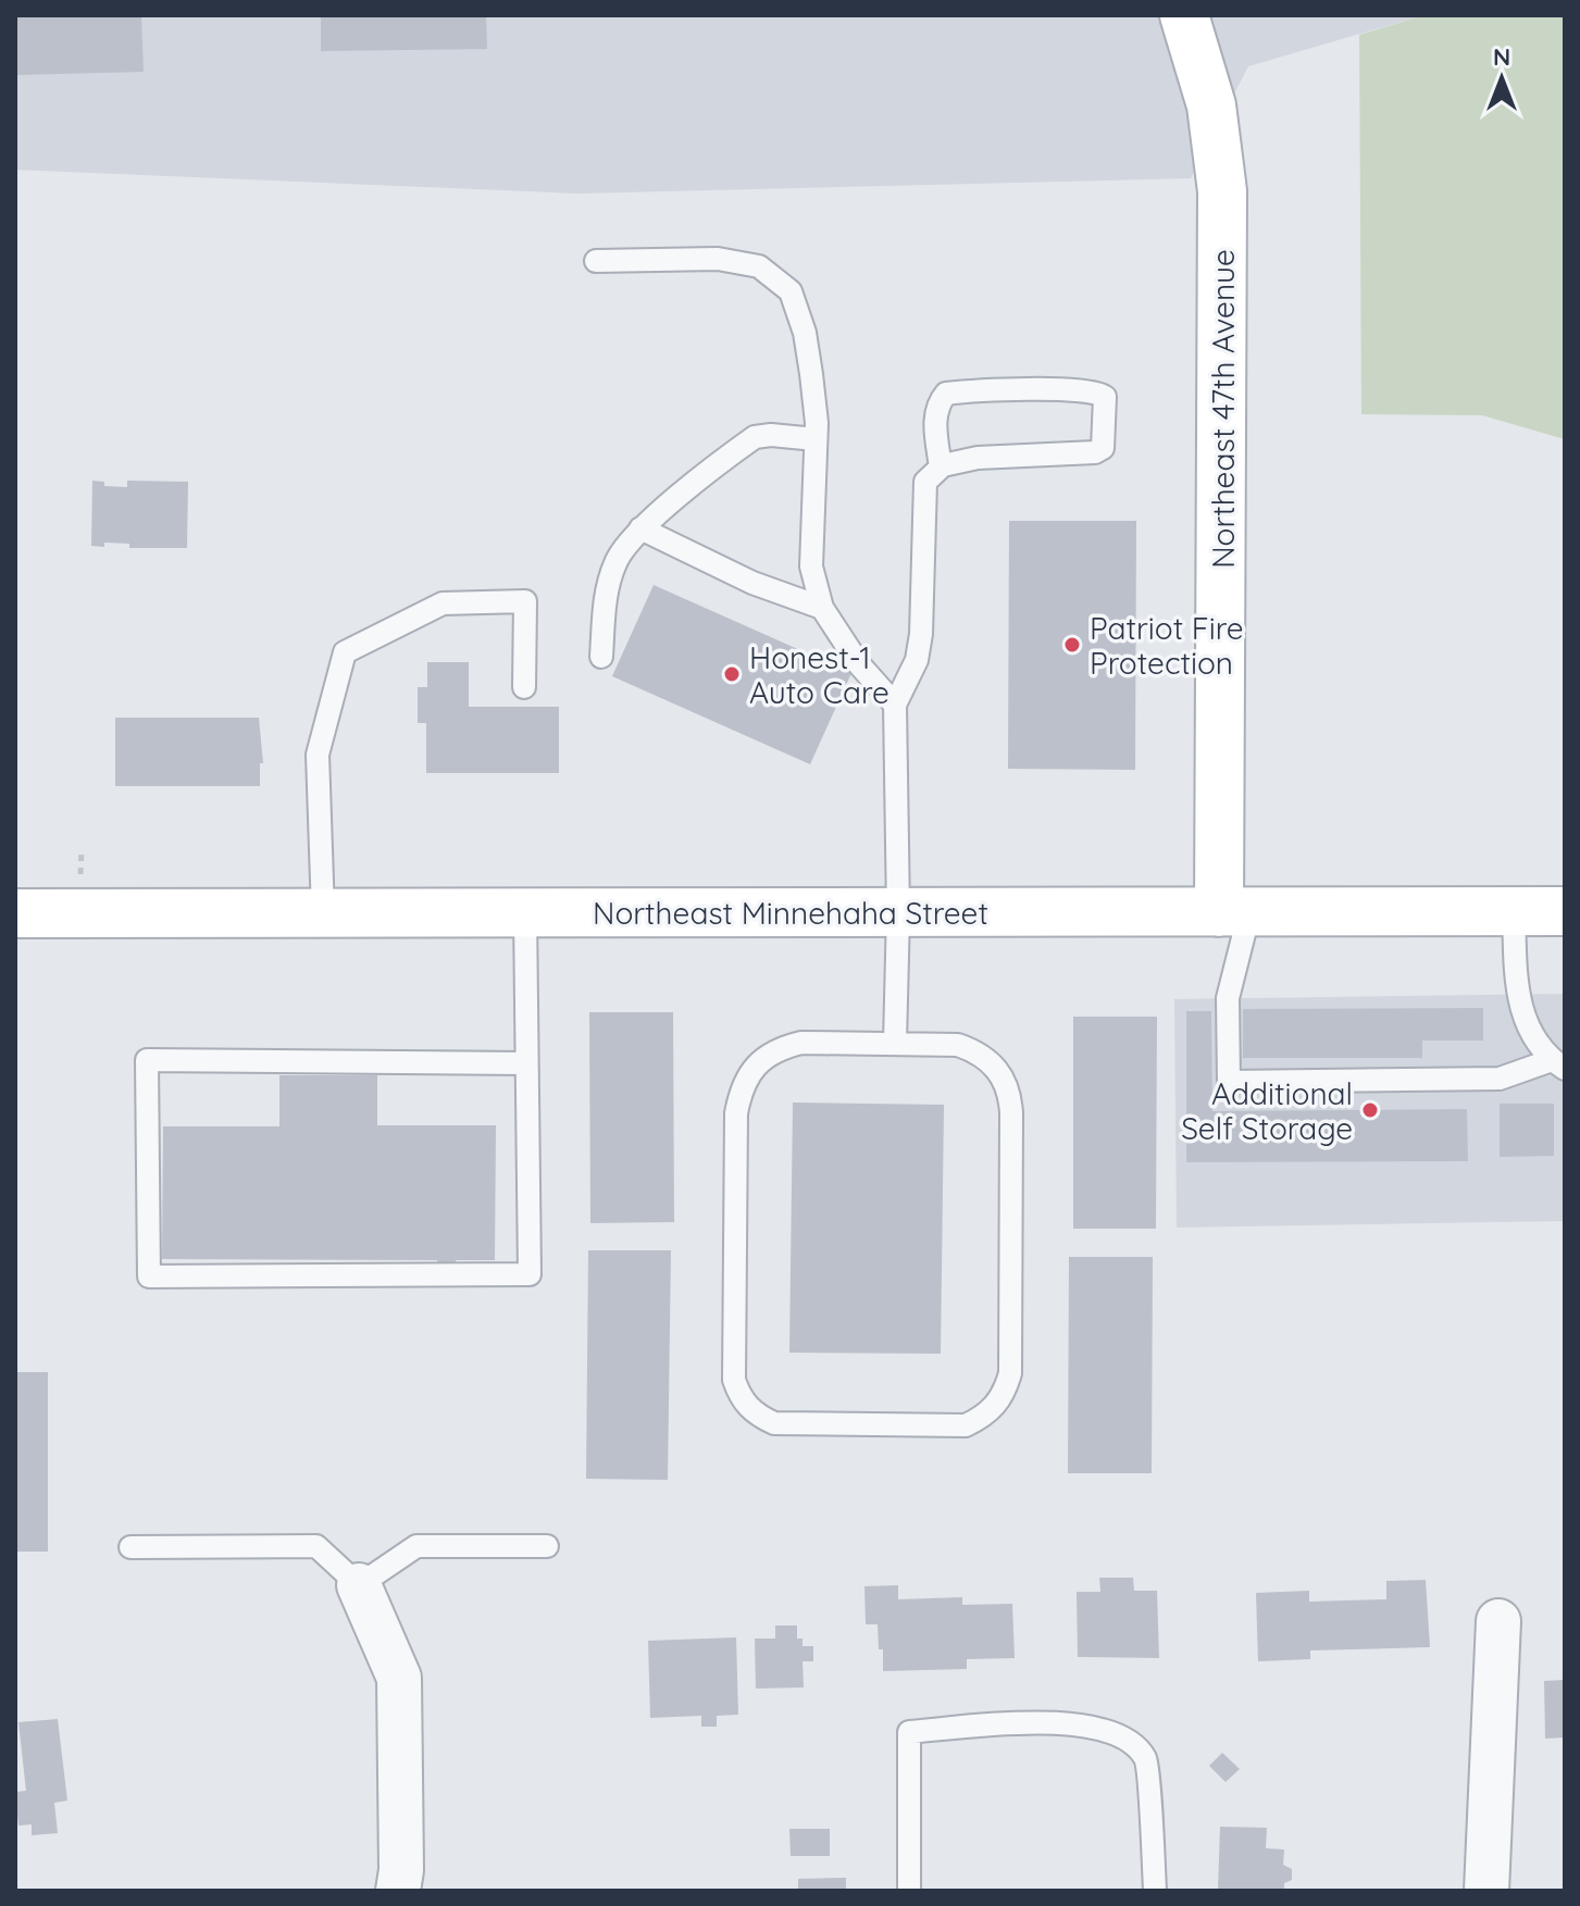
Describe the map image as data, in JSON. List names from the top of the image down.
{
  "streets": {
    "main road": ["Northeast 47th Avenue", "Northeast Minnehaha Street"]
  },
  "crossings": [
    ["Northeast 47th Avenue", "Northeast Minnehaha Street"]
  ],
  "places": ["Patriot Fire Protection", "Honest-1 Auto Care", "Additional Self Storage"],
  "north": "top"
}
